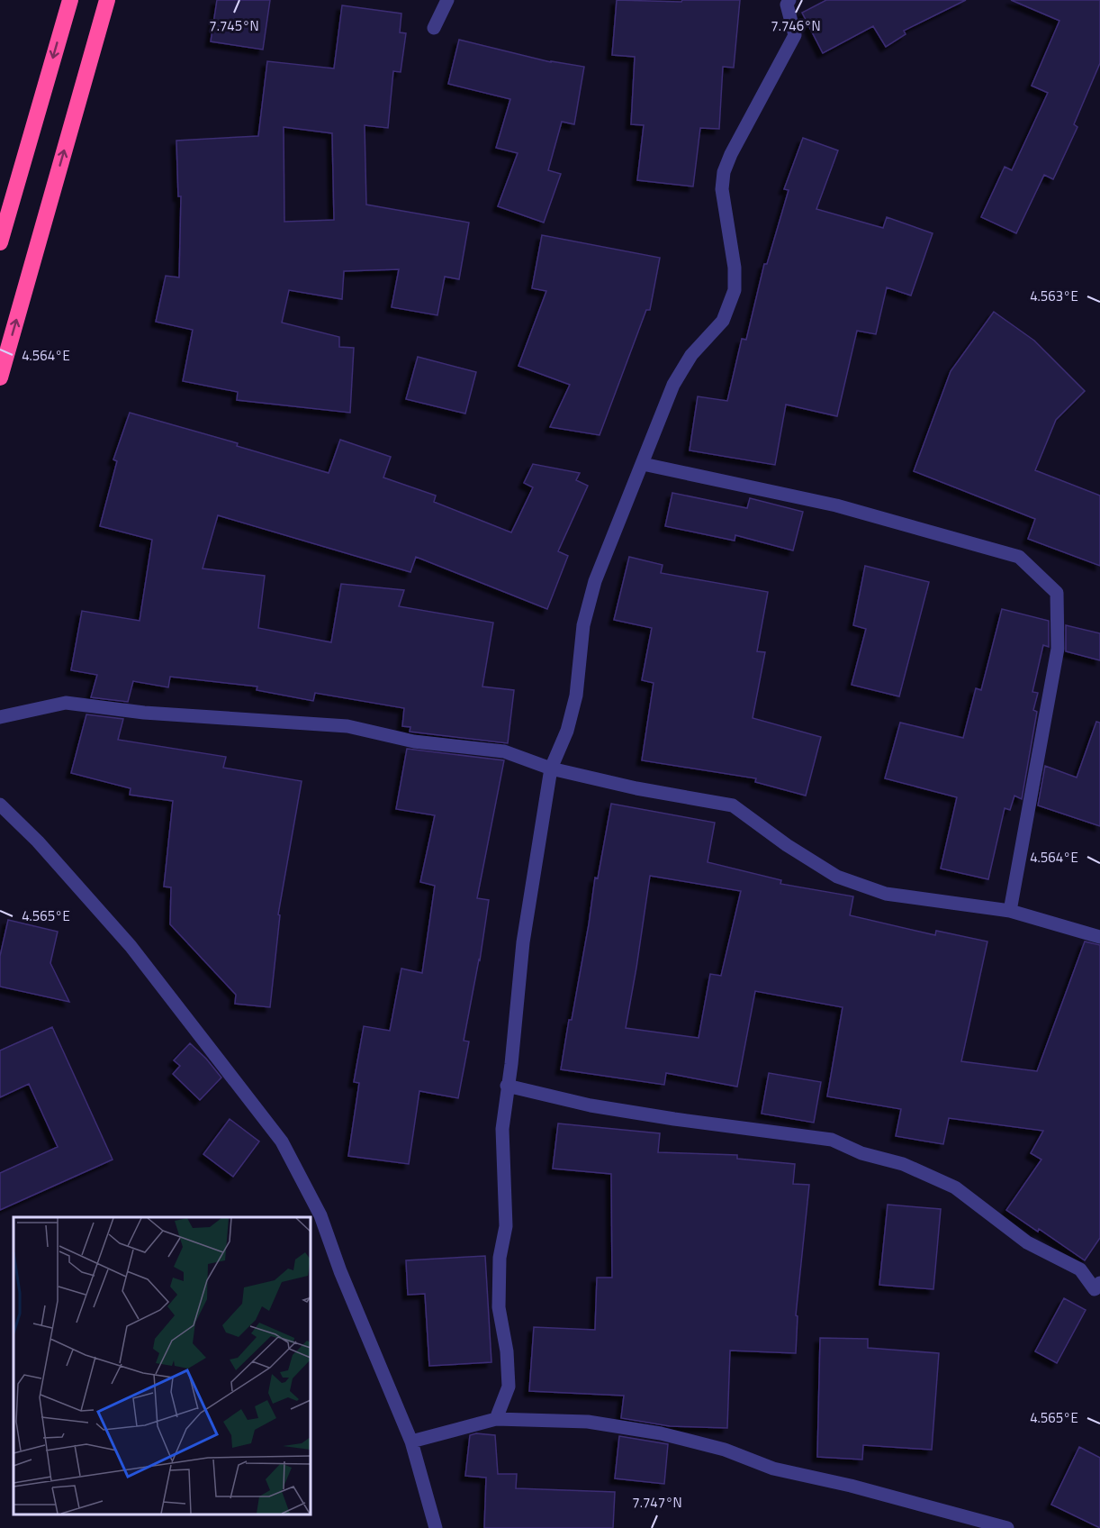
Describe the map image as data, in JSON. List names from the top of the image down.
{
  "coordinates": [
    "7.745°N",
    "7.746°N",
    "4.563°E",
    "4.564°E",
    "4.565°E",
    "7.747°N"
  ]
}
